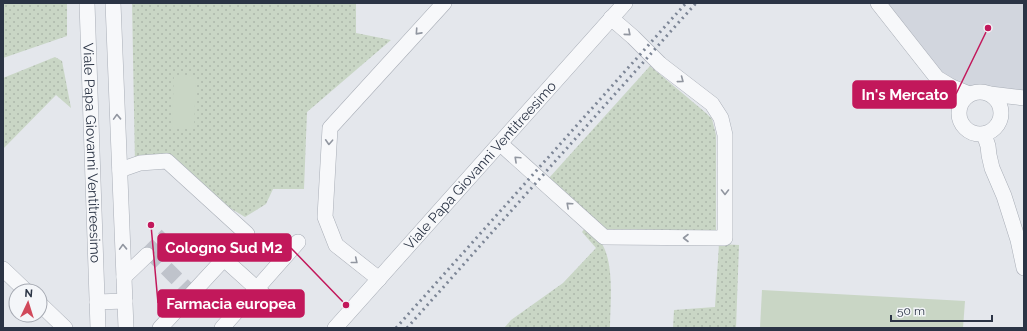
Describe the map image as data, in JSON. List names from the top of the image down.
{
  "streets": {
    "street": ["Viale Papa Giovanni Ventitreesimo"]
  },
  "places": ["In's Mercato", "Farmacia europea", "Cologno Sud M2"],
  "scale_bar": "50 m",
  "north": "top"
}
